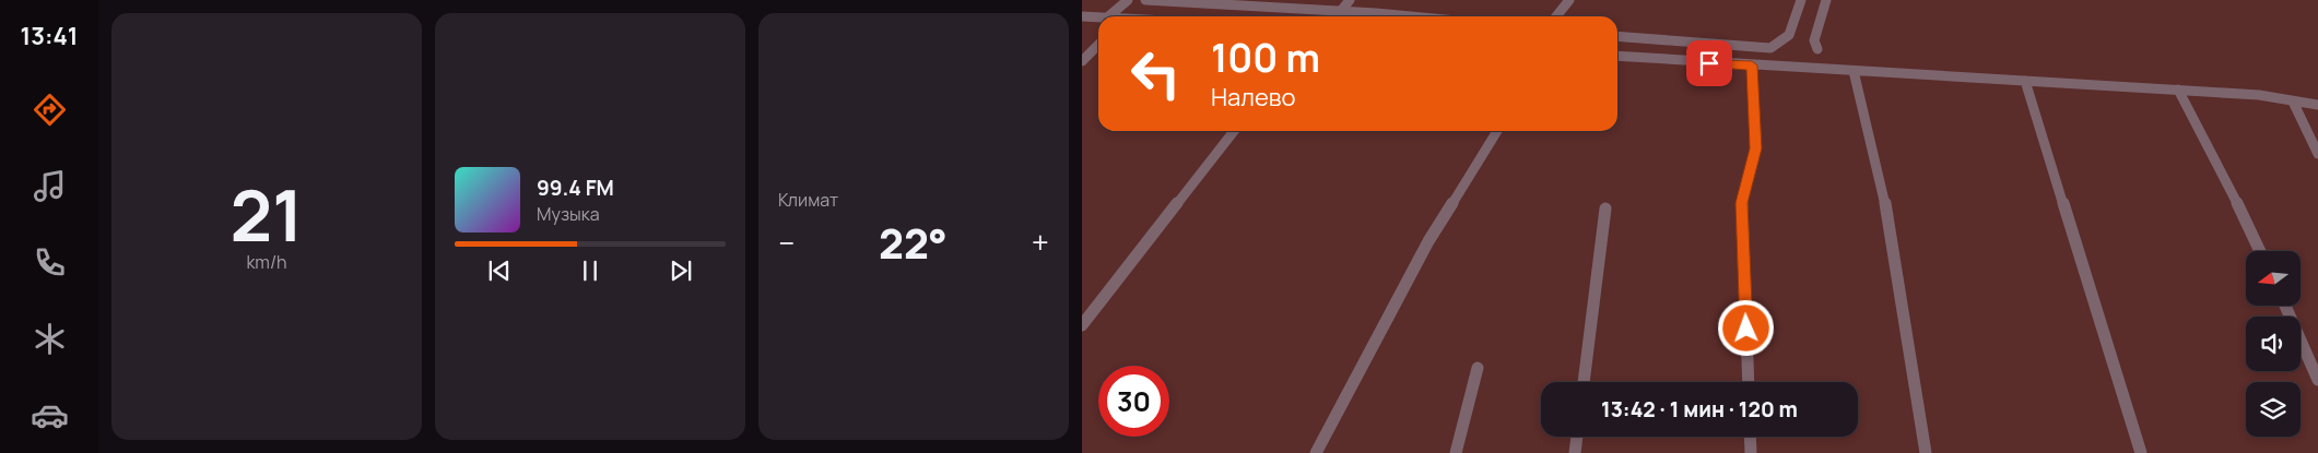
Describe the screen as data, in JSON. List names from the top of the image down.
{
  "north": "left",
  "page": {
    "tabs": "13:41",
    "tile": [
      ["21", "km/h"],
      "Климат"
    ],
    "turn": ["100 m", "Налево"],
    "song": ["99.4 FM", "Музыка"],
    "heat": ["−", "22°", "+"],
    "limit": "30",
    "trip": "13:42 · 1 мин · 120 m"
  }
}
